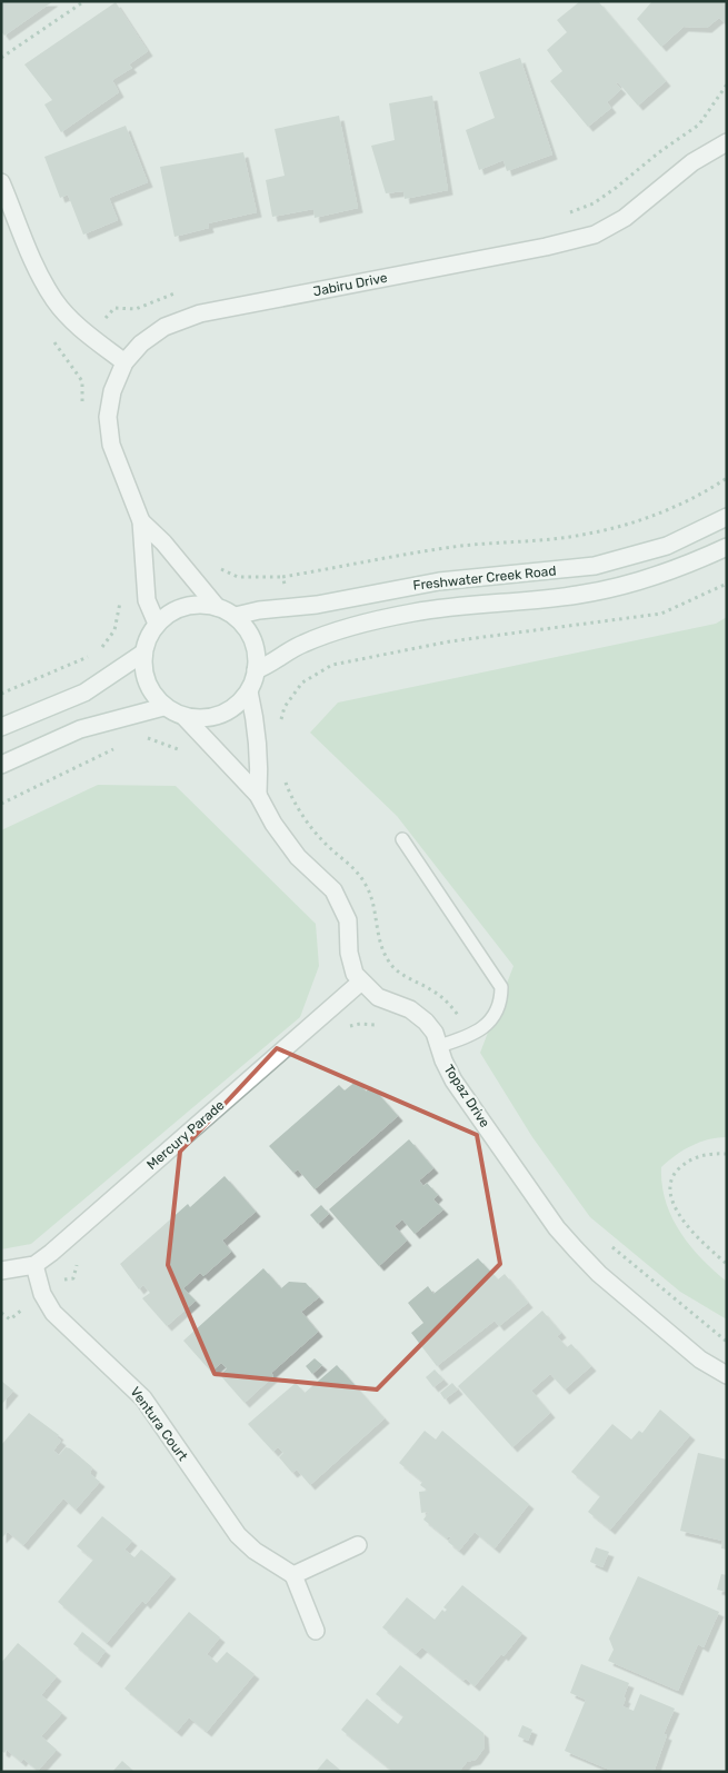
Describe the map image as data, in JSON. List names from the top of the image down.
{
  "streets": {
    "street": [
      "Jabiru Drive",
      "Freshwater Creek Road",
      "Topaz Drive",
      "Mercury Parade",
      "Ventura Court"
    ]
  },
  "crossings": [
    ["Jabiru Drive", "Freshwater Creek Road"],
    ["Jabiru Drive", "Topaz Drive"],
    ["Freshwater Creek Road", "Topaz Drive"],
    ["Topaz Drive", "Mercury Parade"],
    ["Mercury Parade", "Ventura Court"]
  ]
}
